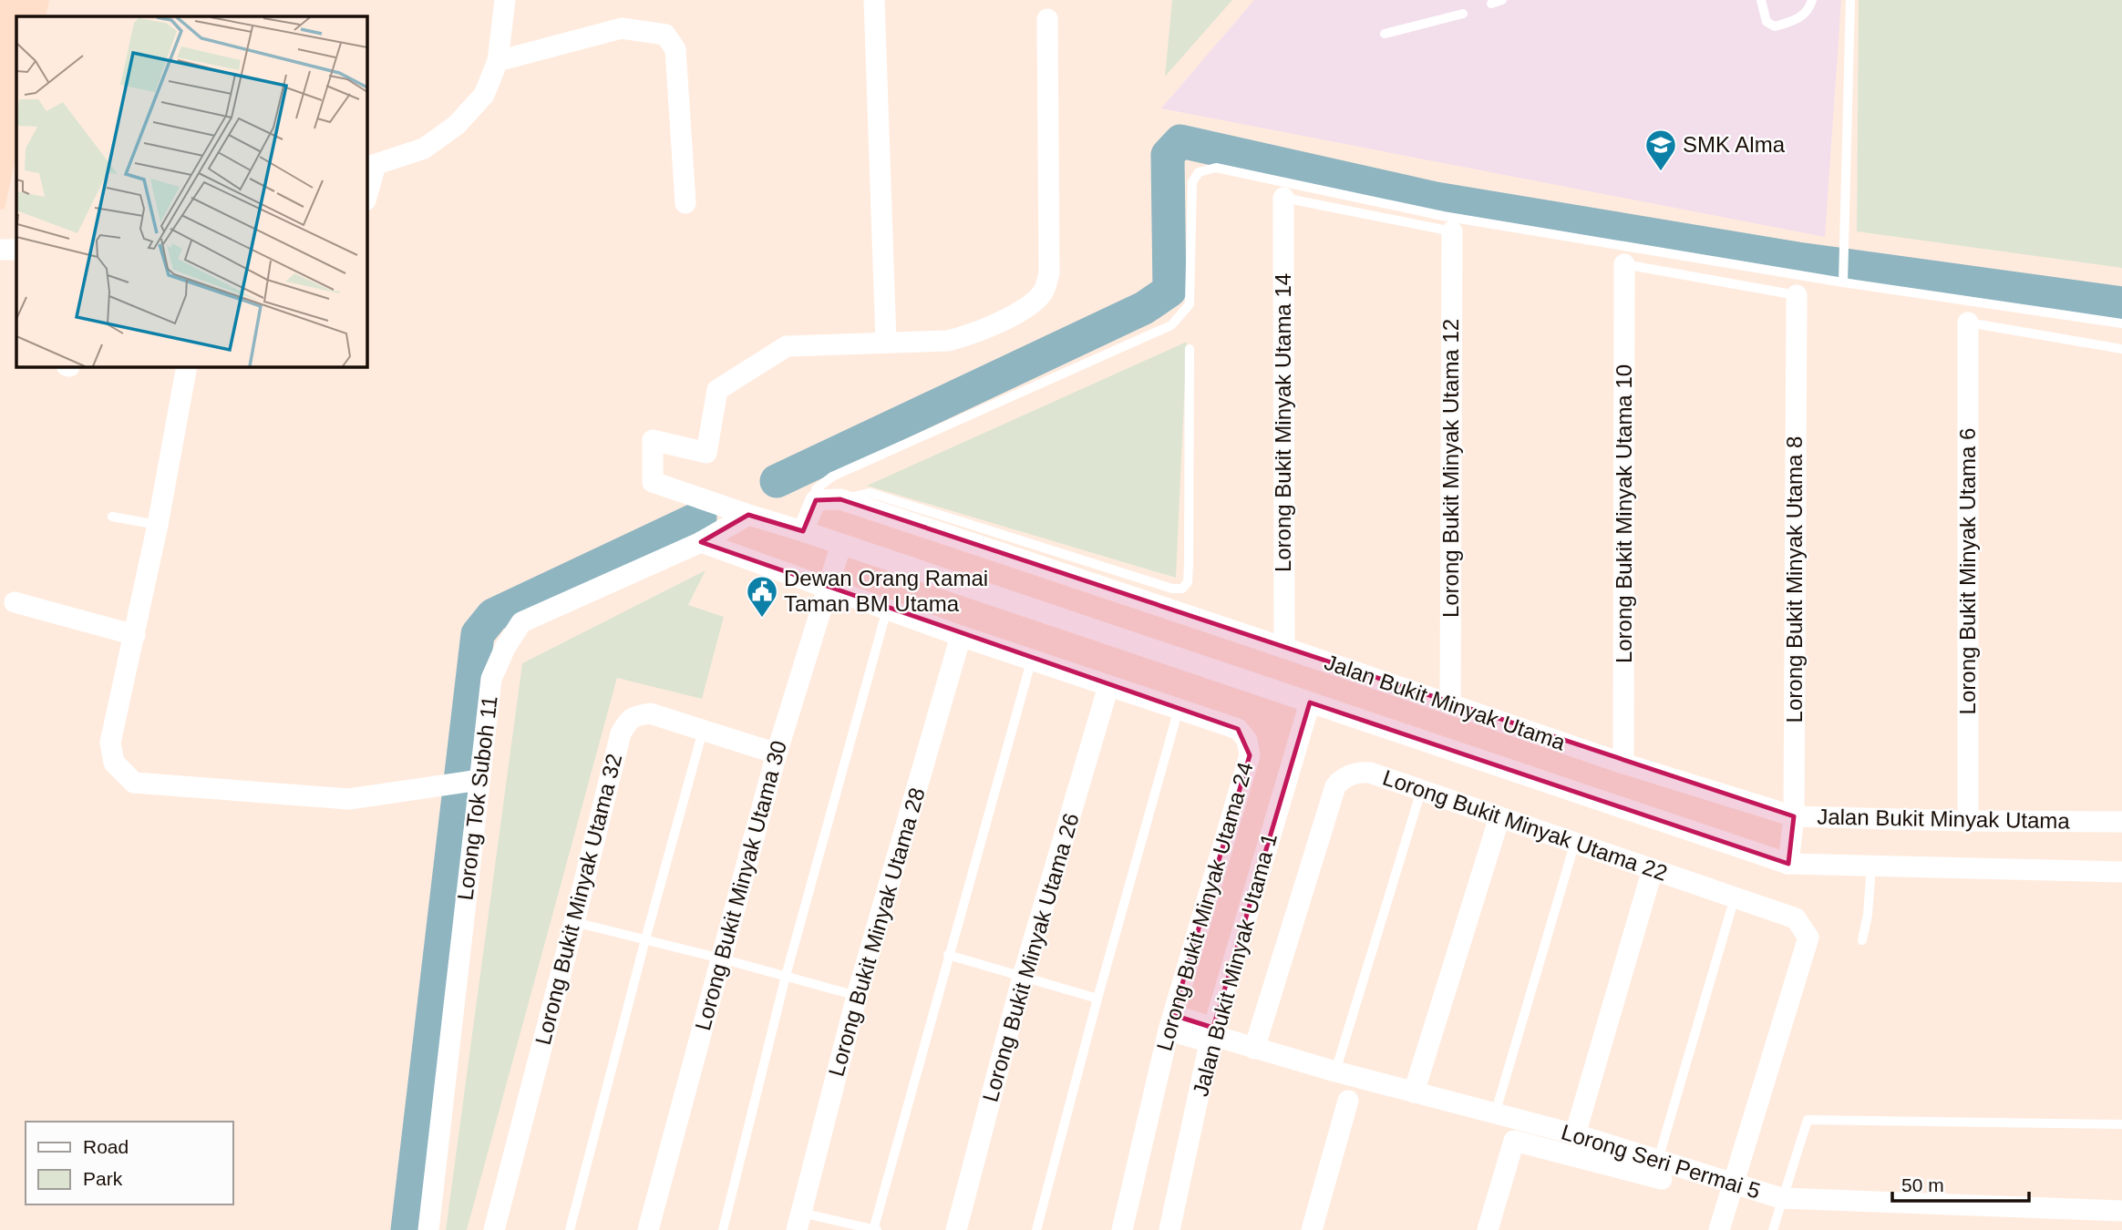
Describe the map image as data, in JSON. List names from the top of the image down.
{
  "streets": {
    "street": [
      "Lorong Bukit Minyak Utama 14",
      "Lorong Bukit Minyak Utama 12",
      "Lorong Bukit Minyak Utama 10",
      "Lorong Bukit Minyak Utama 6",
      "Lorong Bukit Minyak Utama 8",
      "Jalan Bukit Minyak Utama",
      "Lorong Tok Suboh 11",
      "Lorong Bukit Minyak Utama 22",
      "Lorong Bukit Minyak Utama 30",
      "Lorong Bukit Minyak Utama 32",
      "Lorong Bukit Minyak Utama 24",
      "Lorong Bukit Minyak Utama 28",
      "Lorong Bukit Minyak Utama 26",
      "Jalan Bukit Minyak Utama 1",
      "Lorong Seri Permai 5"
    ]
  },
  "crossings": [
    ["Lorong Bukit Minyak Utama 14", "Jalan Bukit Minyak Utama"],
    ["Lorong Bukit Minyak Utama 12", "Jalan Bukit Minyak Utama"],
    ["Lorong Bukit Minyak Utama 10", "Jalan Bukit Minyak Utama"],
    ["Lorong Bukit Minyak Utama 6", "Jalan Bukit Minyak Utama"],
    ["Lorong Bukit Minyak Utama 8", "Jalan Bukit Minyak Utama"],
    ["Jalan Bukit Minyak Utama", "Lorong Tok Suboh 11"],
    ["Jalan Bukit Minyak Utama", "Lorong Bukit Minyak Utama 30"],
    ["Jalan Bukit Minyak Utama", "Jalan Bukit Minyak Utama 1"],
    ["Lorong Tok Suboh 11", "Lorong Bukit Minyak Utama 24"],
    ["Lorong Bukit Minyak Utama 22", "Lorong Seri Permai 5"],
    ["Lorong Bukit Minyak Utama 30", "Lorong Bukit Minyak Utama 32"],
    ["Lorong Bukit Minyak Utama 30", "Lorong Bukit Minyak Utama 24"],
    ["Lorong Bukit Minyak Utama 24", "Lorong Bukit Minyak Utama 28"],
    ["Lorong Bukit Minyak Utama 24", "Lorong Bukit Minyak Utama 26"],
    ["Lorong Bukit Minyak Utama 24", "Lorong Seri Permai 5"],
    ["Jalan Bukit Minyak Utama 1", "Lorong Seri Permai 5"]
  ],
  "places": {
    "school or university": ["SMK Alma"],
    "public building": ["Dewan Orang Ramai Taman BM Utama"]
  },
  "legend": ["Road", "Park"],
  "scale_bar": "50 m"
}
